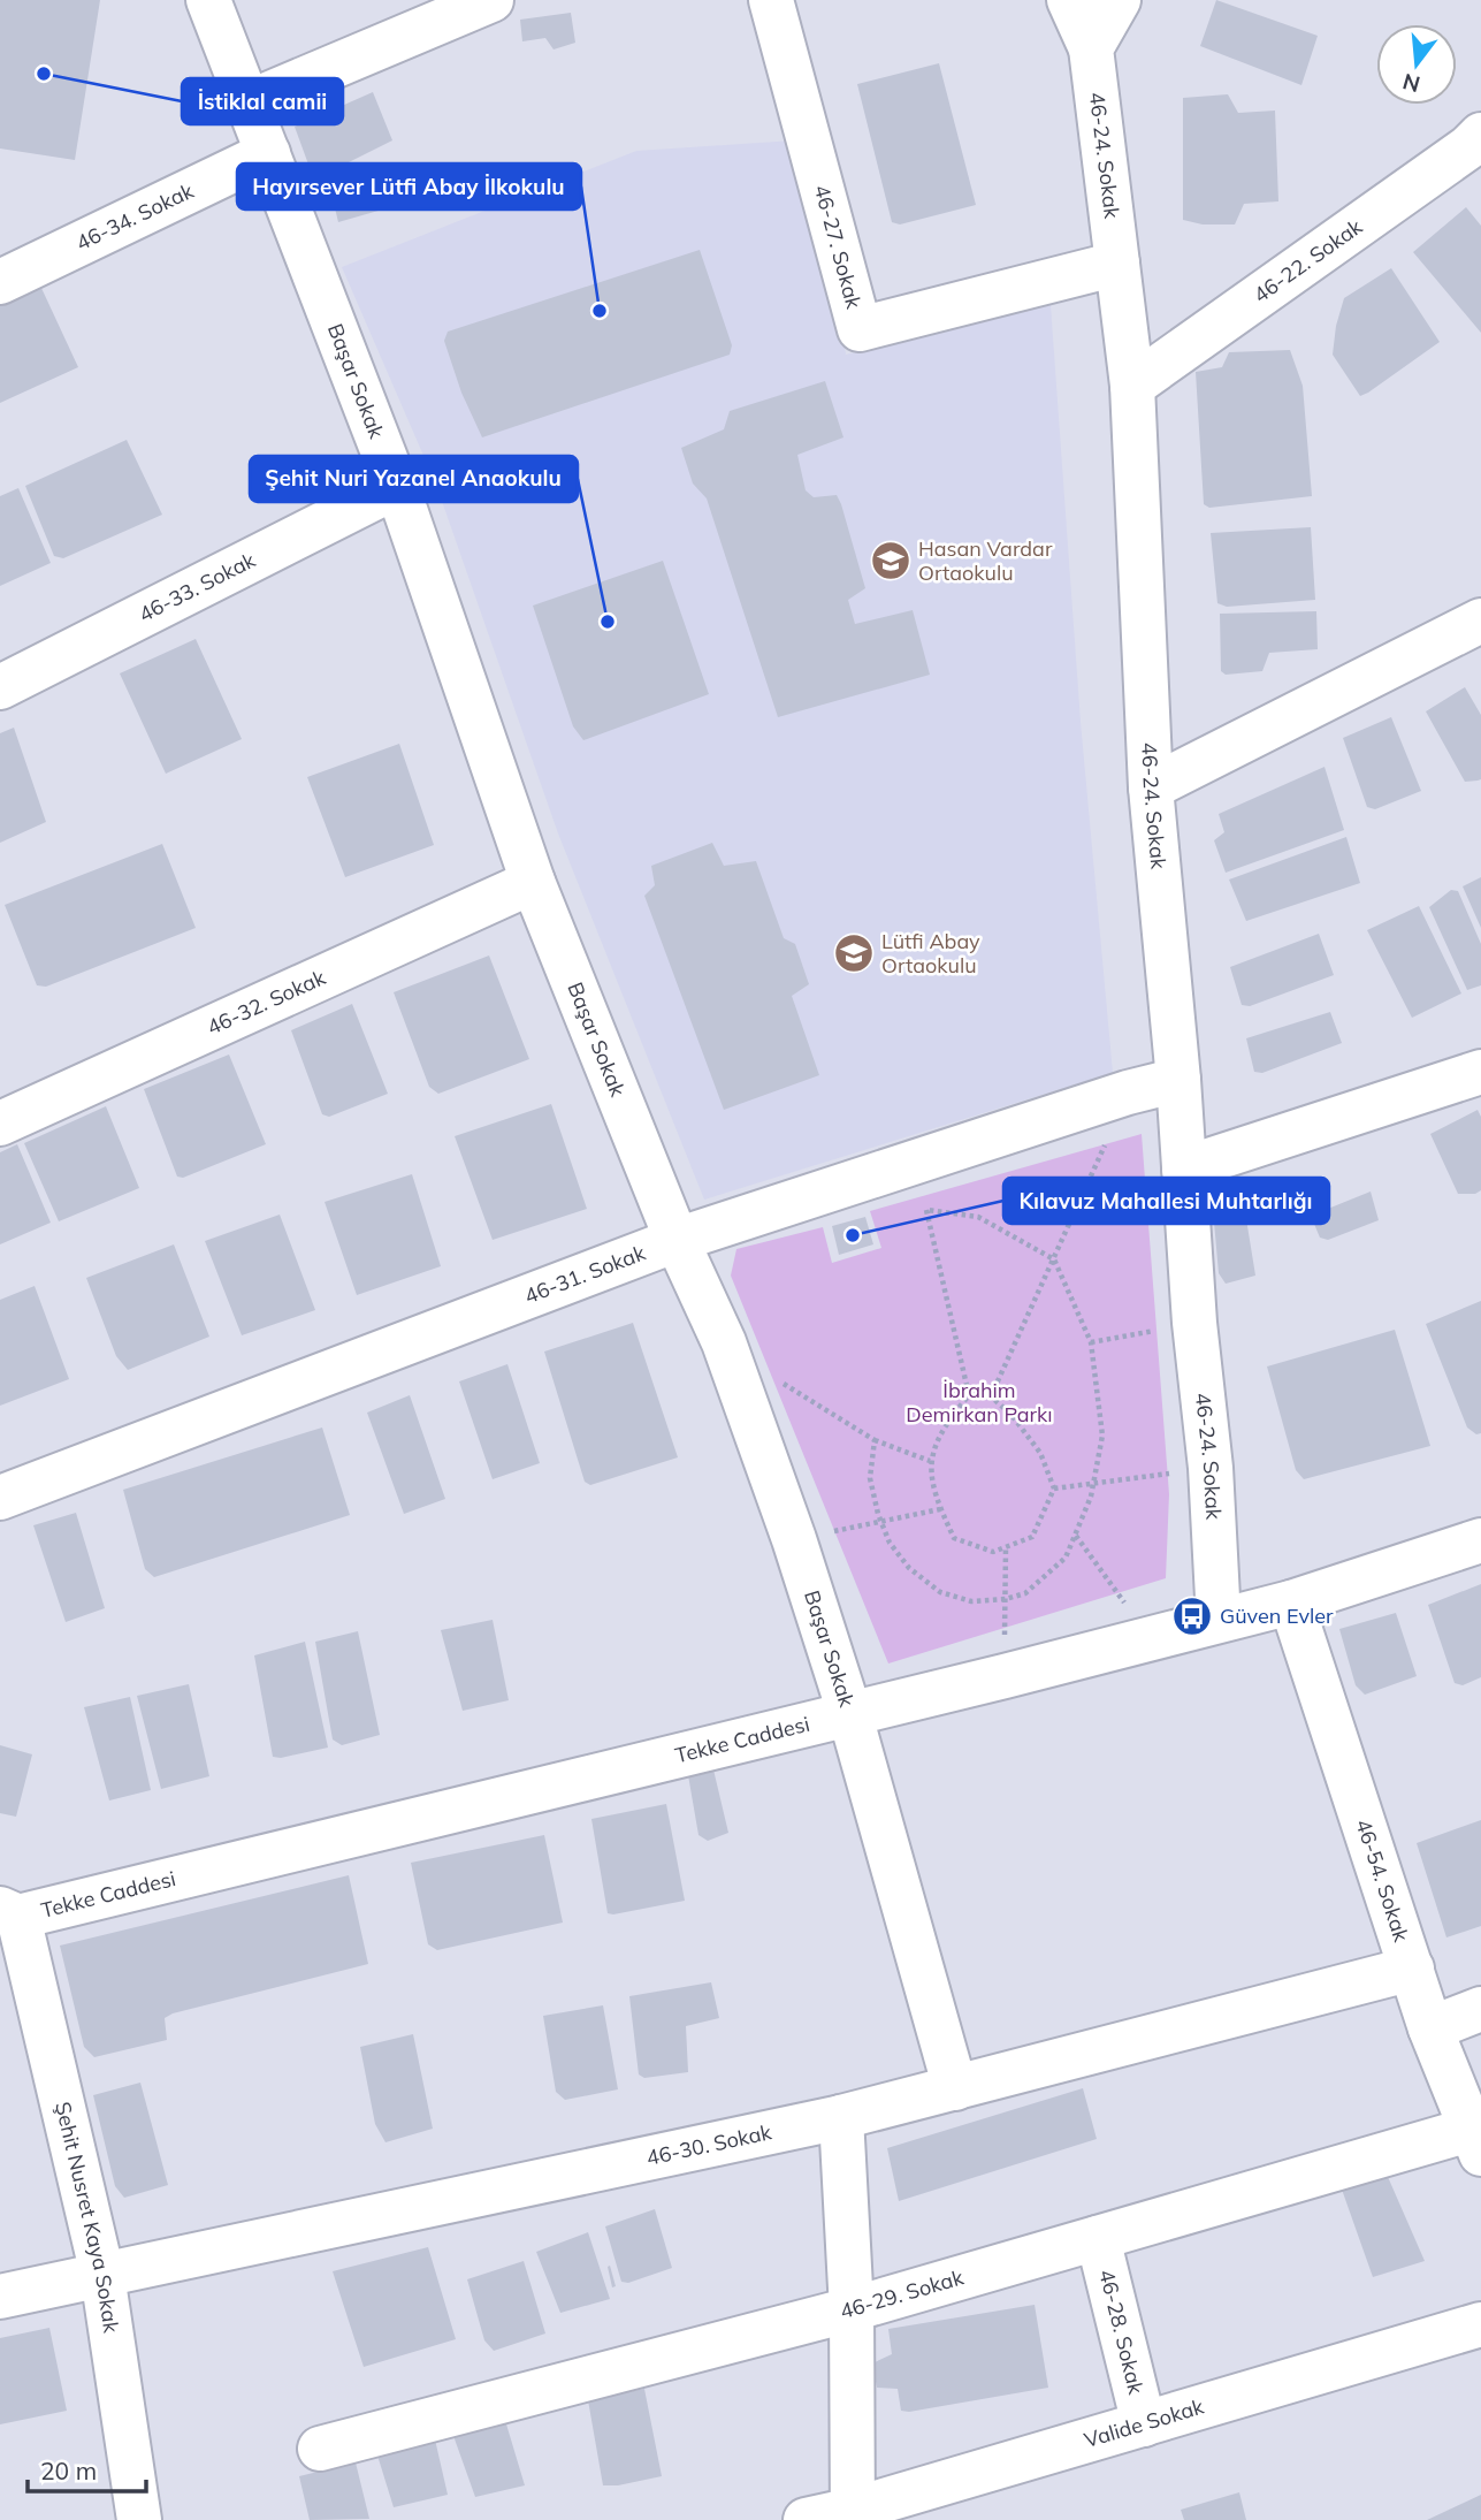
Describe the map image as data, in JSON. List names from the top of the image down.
{
  "streets": {
    "street": [
      "46-24. Sokak",
      "46-34. Sokak",
      "46-27. Sokak",
      "46-22. Sokak",
      "Başar Sokak",
      "46-33. Sokak",
      "46-32. Sokak",
      "46-31. Sokak",
      "Tekke Caddesi",
      "46-54. Sokak",
      "46-30. Sokak",
      "Şehit Nusret Kaya Sokak",
      "46-29. Sokak",
      "46-28. Sokak",
      "Valide Sokak"
    ]
  },
  "crossings": [
    ["46-24. Sokak", "46-27. Sokak"],
    ["46-24. Sokak", "46-22. Sokak"],
    ["46-24. Sokak", "46-31. Sokak"],
    ["46-24. Sokak", "Tekke Caddesi"],
    ["46-34. Sokak", "Başar Sokak"],
    ["Başar Sokak", "46-33. Sokak"],
    ["Başar Sokak", "46-32. Sokak"],
    ["Başar Sokak", "46-31. Sokak"],
    ["Başar Sokak", "Tekke Caddesi"],
    ["Başar Sokak", "46-30. Sokak"],
    ["Tekke Caddesi", "46-54. Sokak"],
    ["Tekke Caddesi", "Şehit Nusret Kaya Sokak"],
    ["46-54. Sokak", "46-30. Sokak"],
    ["46-54. Sokak", "46-29. Sokak"],
    ["46-30. Sokak", "Şehit Nusret Kaya Sokak"],
    ["46-29. Sokak", "46-28. Sokak"],
    ["46-28. Sokak", "Valide Sokak"]
  ],
  "parks": ["İbrahim Demirkan Parkı"],
  "places": {
    "other": [
      "İstiklal camii",
      "Hayırsever Lütfi Abay İlkokulu",
      "Şehit Nuri Yazanel Anaokulu",
      "Kılavuz Mahallesi Muhtarlığı"
    ],
    "school or university": ["Hasan Vardar Ortaokulu", "Lütfi Abay Ortaokulu"],
    "bus stop": ["Güven Evler"]
  },
  "scale_bar": "20 m",
  "north": "bottom"
}
